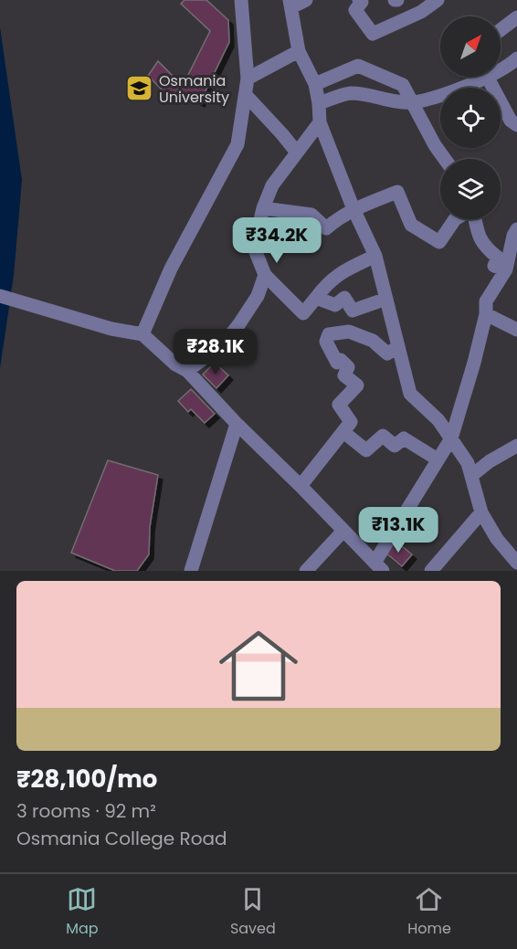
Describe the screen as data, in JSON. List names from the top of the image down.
{
  "places": {
    "school or university": ["Osmania University"]
  },
  "north": "top right",
  "page": {
    "price": ["₹34.2K", "₹28.1K", "₹13.1K"],
    "list": [
      {
        "name": "₹28,100/mo",
        "note": "3 rooms · 92 m² · Osmania College Road"
      }
    ],
    "tabs": ["Map", "Saved", "Home"]
  }
}
